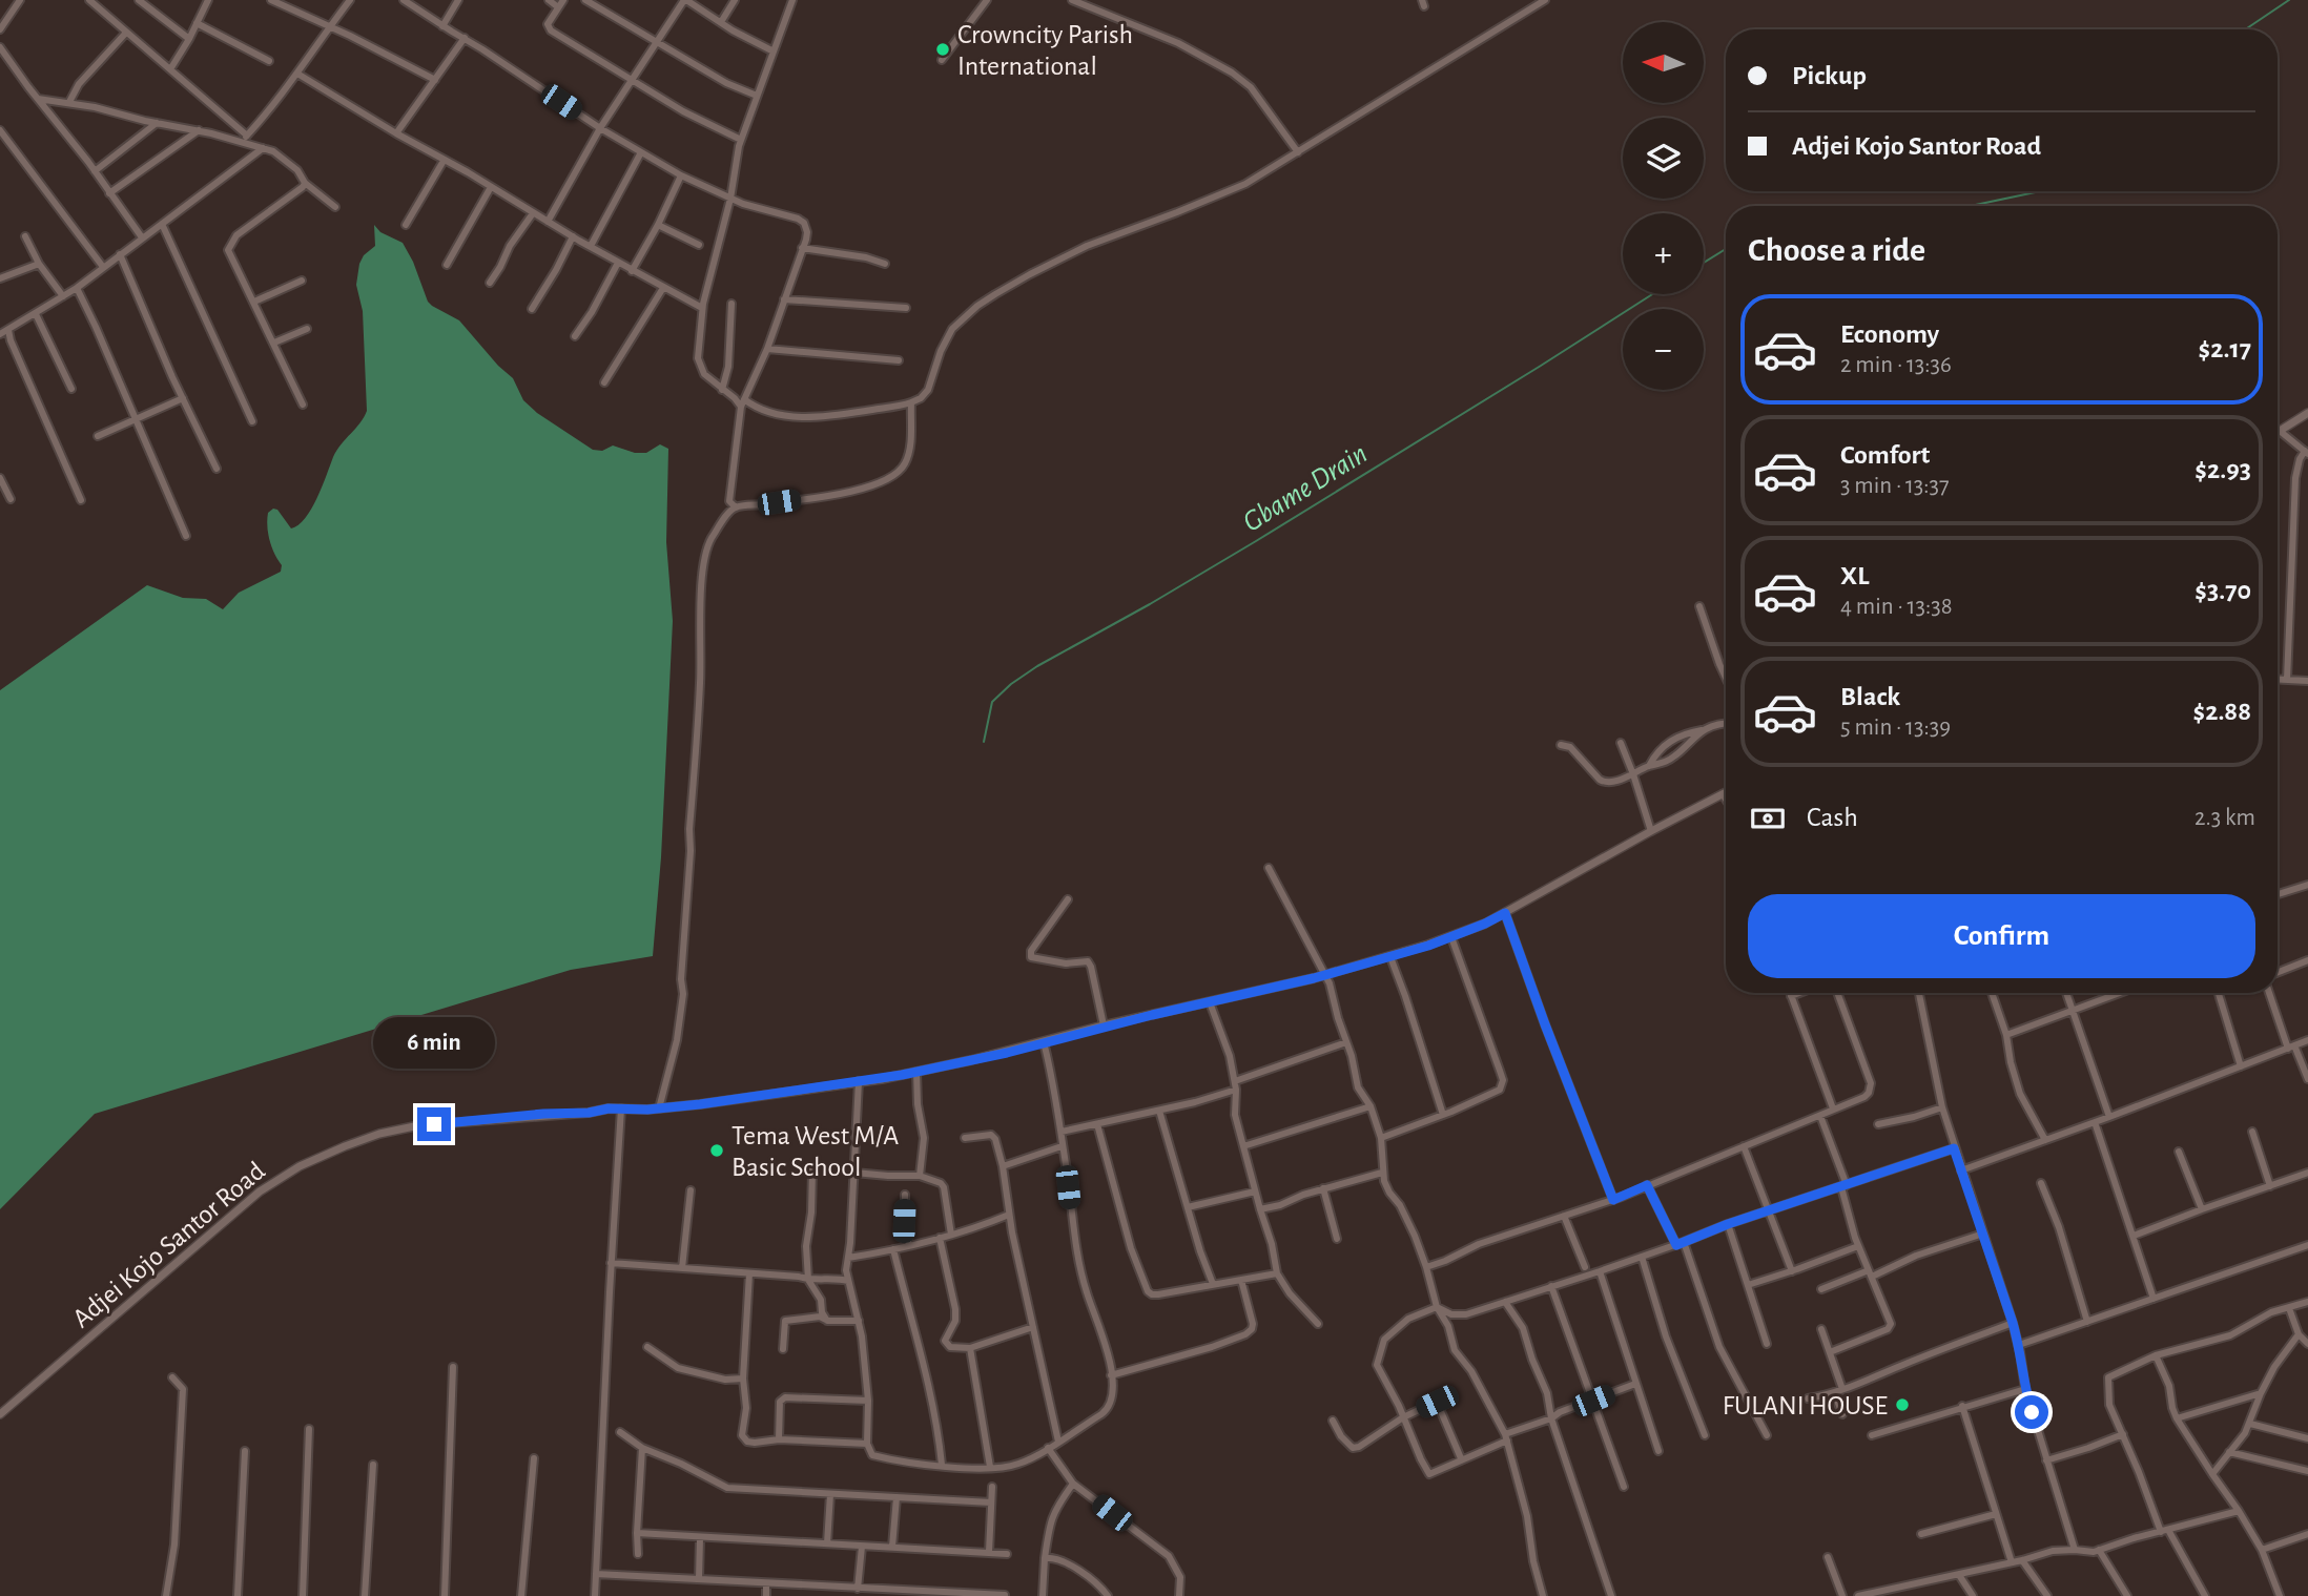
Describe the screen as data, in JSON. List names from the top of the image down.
{
  "streets": {
    "street": ["Adjei Kojo Santor Road"]
  },
  "water": ["Gbame Drain"],
  "places": ["Crowncity Parish International", "Tema West M/A Basic School", "FULANI HOUSE"],
  "north": "left",
  "page": {
    "map_buttons": ["+", "−"],
    "banner": ["Pickup", "Adjei Kojo Santor Road"],
    "heading": "Choose a ride",
    "list": [
      {
        "name": "Economy",
        "note": "2 min · 13:36",
        "value": "$2.17"
      },
      {
        "name": "Comfort",
        "note": "3 min · 13:37",
        "value": "$2.93"
      },
      {
        "name": "XL",
        "note": "4 min · 13:38",
        "value": "$3.70"
      },
      {
        "name": "Black",
        "note": "5 min · 13:39",
        "value": "$2.88"
      }
    ],
    "pay": ["Cash", "2.3 km"],
    "buttons": "Confirm",
    "bubble": "6 min"
  }
}
